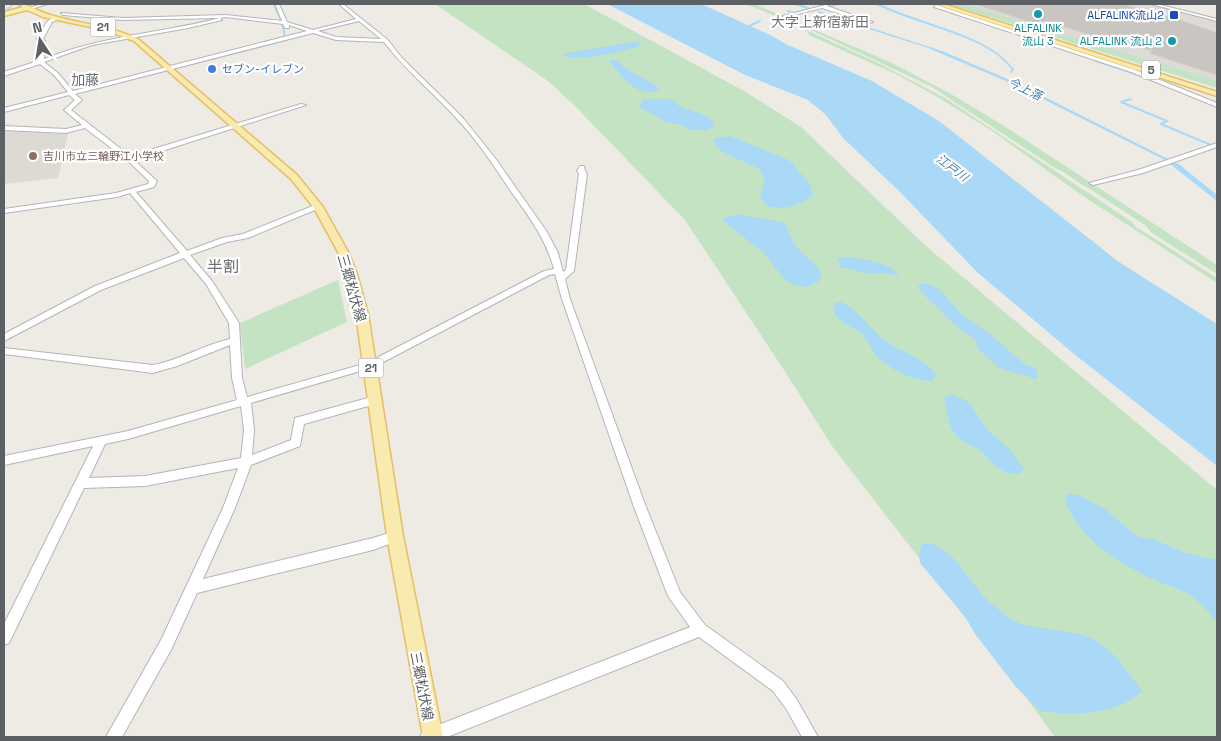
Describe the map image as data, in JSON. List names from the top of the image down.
{
  "streets": {
    "main road": ["21", "5", "三郷松伏線"]
  },
  "districts": ["大字上新宿新田", "加藤", "半割"],
  "water": ["今上落", "江戸川"],
  "places": {
    "other": [
      "ALFALINK 流山 3",
      "ALFALINK 流山 2",
      "セブン-イレブン",
      "吉川市立三輪野江小学校"
    ],
    "transit": ["ALFALINK流山2"]
  },
  "north": "top"
}
